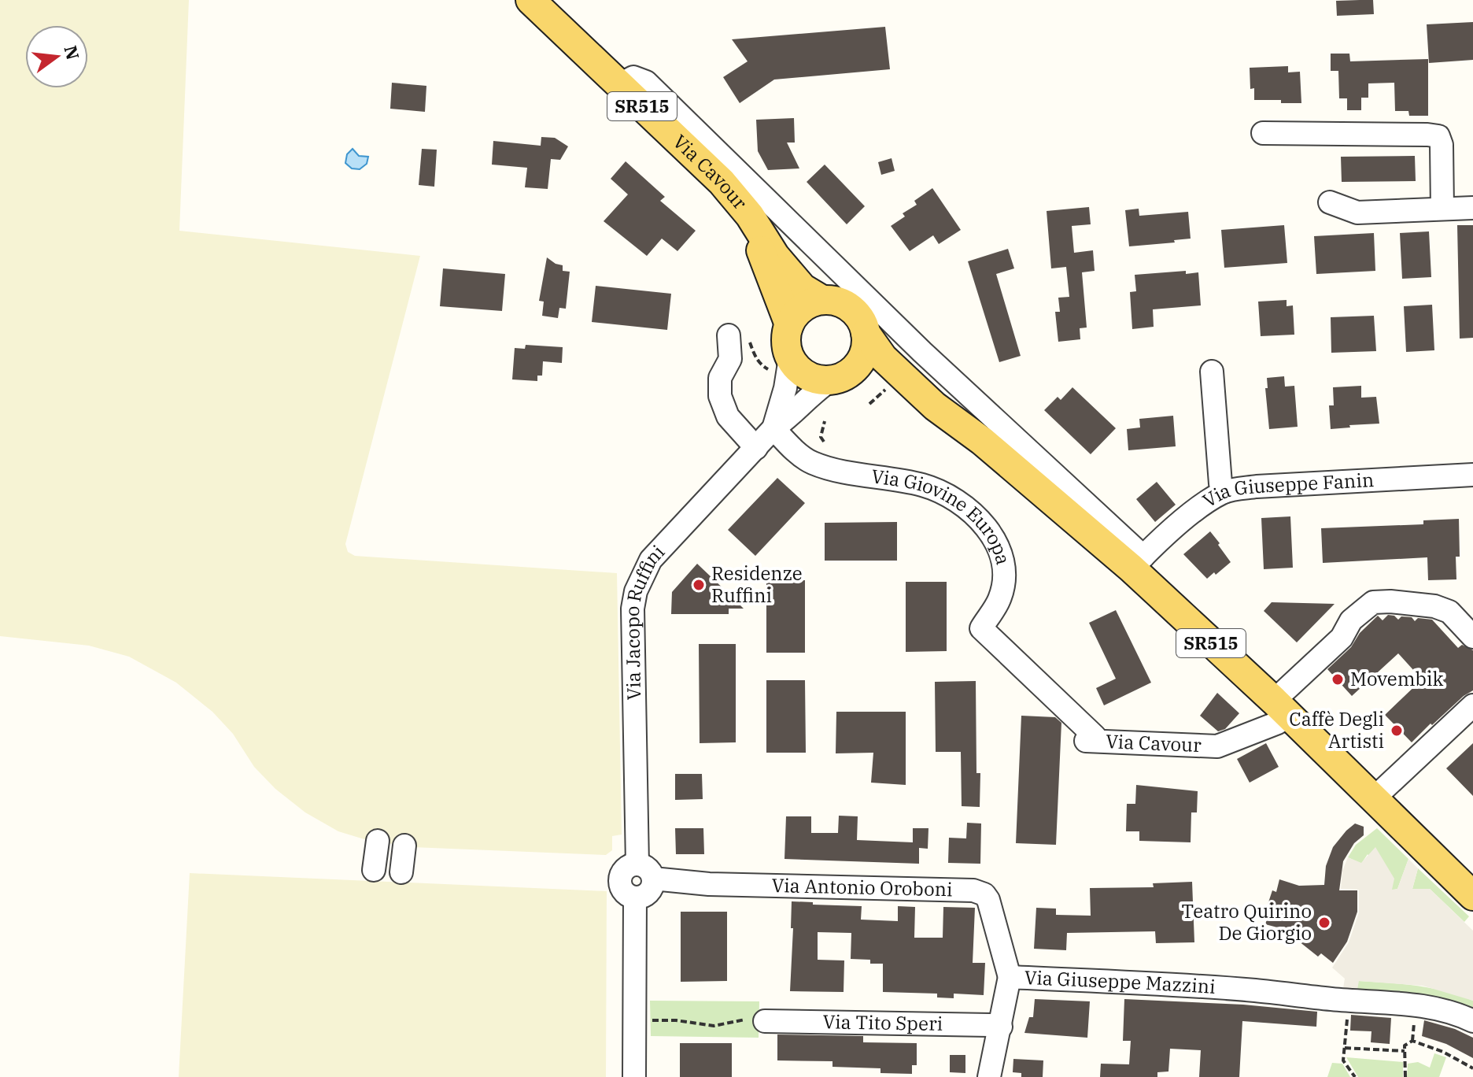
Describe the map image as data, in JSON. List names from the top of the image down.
{
  "streets": {
    "main road": ["SR515", "Via Cavour"],
    "street": [
      "Via Giuseppe Fanin",
      "Via Giovine Europa",
      "Via Jacopo Ruffini",
      "Via Antonio Oroboni",
      "Via Giuseppe Mazzini",
      "Via Tito Speri"
    ]
  },
  "crossings": [
    ["SR515", "Via Cavour"],
    ["SR515", "Via Giuseppe Fanin"],
    ["SR515", "Via Jacopo Ruffini"],
    ["Via Cavour", "Via Giovine Europa"],
    ["Via Cavour", "Via Jacopo Ruffini"],
    ["Via Giovine Europa", "Via Jacopo Ruffini"],
    ["Via Jacopo Ruffini", "Via Antonio Oroboni"],
    ["Via Antonio Oroboni", "Via Giuseppe Mazzini"],
    ["Via Giuseppe Mazzini", "Via Tito Speri"]
  ],
  "places": [
    "Residenze Ruffini",
    "Movembik",
    "Caffè Degli Artisti",
    "Teatro Quirino De Giorgio"
  ],
  "north": "right"
}
